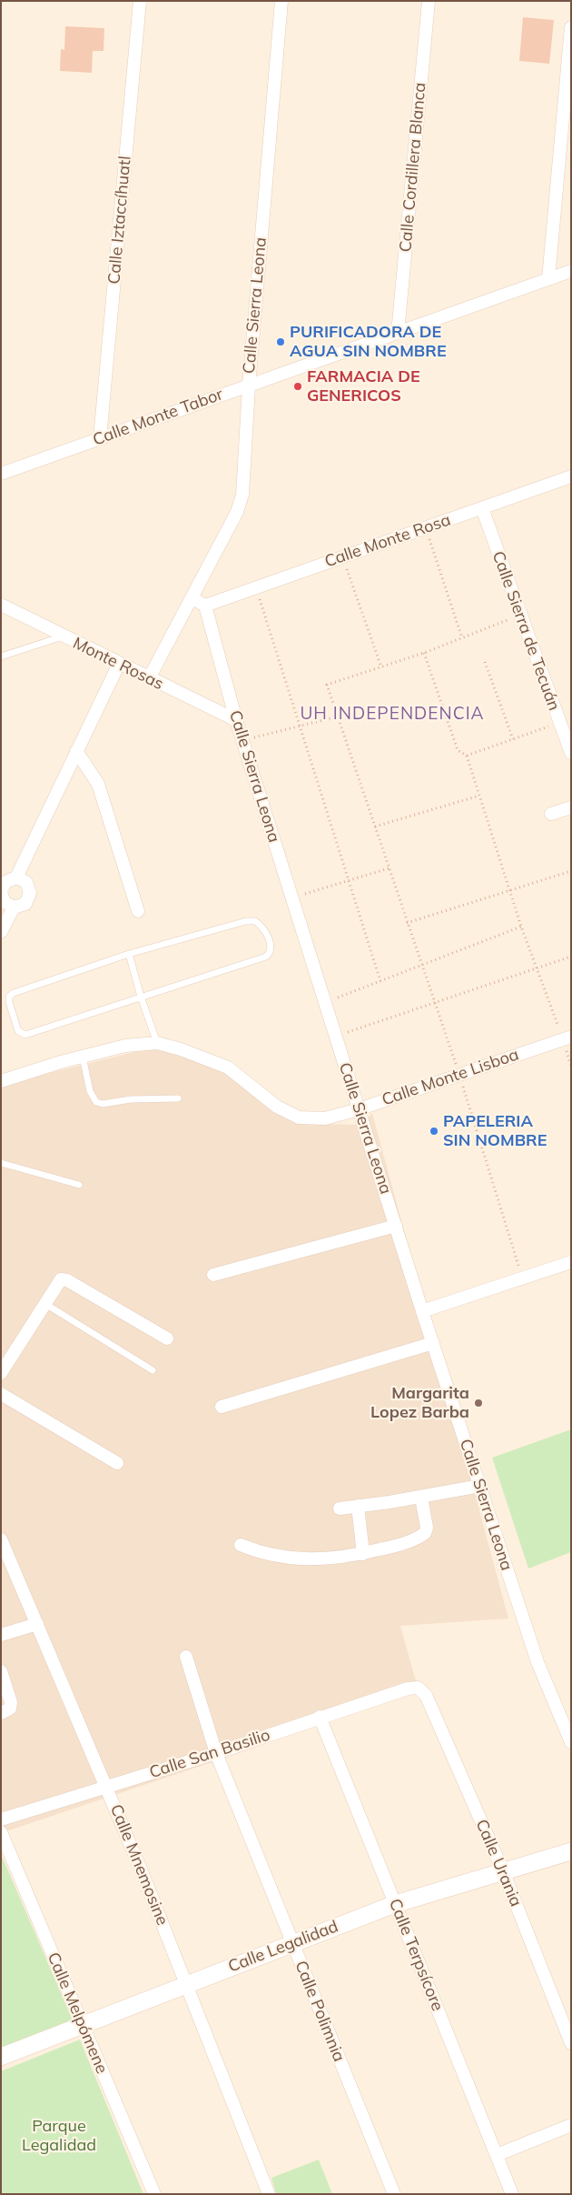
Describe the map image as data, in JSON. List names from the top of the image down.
{
  "streets": {
    "street": [
      "Calle Cordillera Blanca",
      "Calle Iztaccíhuatl",
      "Calle Sierra Leona",
      "Calle Monte Tabor",
      "Calle Monte Rosa",
      "Calle Sierra de Tecuán",
      "Monte Rosas",
      "Calle Monte Lisboa",
      "Calle San Basilio",
      "Calle Urania",
      "Calle Mnemosine",
      "Calle Legalidad",
      "Calle Terpsícore",
      "Calle Polimnia",
      "Calle Melpómene"
    ]
  },
  "crossings": [
    ["Calle Cordillera Blanca", "Calle Monte Tabor"],
    ["Calle Iztaccíhuatl", "Calle Monte Tabor"],
    ["Calle Sierra Leona", "Calle Monte Tabor"],
    ["Calle Sierra Leona", "Calle Monte Rosa"],
    ["Calle Sierra Leona", "Monte Rosas"],
    ["Calle Sierra Leona", "Calle Monte Lisboa"],
    ["Calle Monte Rosa", "Calle Sierra de Tecuán"],
    ["Calle San Basilio", "Calle Urania"],
    ["Calle San Basilio", "Calle Mnemosine"],
    ["Calle San Basilio", "Calle Terpsícore"],
    ["Calle San Basilio", "Calle Polimnia"],
    ["Calle Urania", "Calle Legalidad"],
    ["Calle Mnemosine", "Calle Legalidad"],
    ["Calle Legalidad", "Calle Terpsícore"],
    ["Calle Legalidad", "Calle Polimnia"],
    ["Calle Legalidad", "Calle Melpómene"]
  ],
  "districts": ["UH INDEPENDENCIA"],
  "parks": ["Parque Legalidad"],
  "places": [
    "PURIFICADORA DE AGUA SIN NOMBRE",
    "FARMACIA DE GENERICOS",
    "PAPELERIA SIN NOMBRE",
    "Margarita Lopez Barba"
  ]
}
